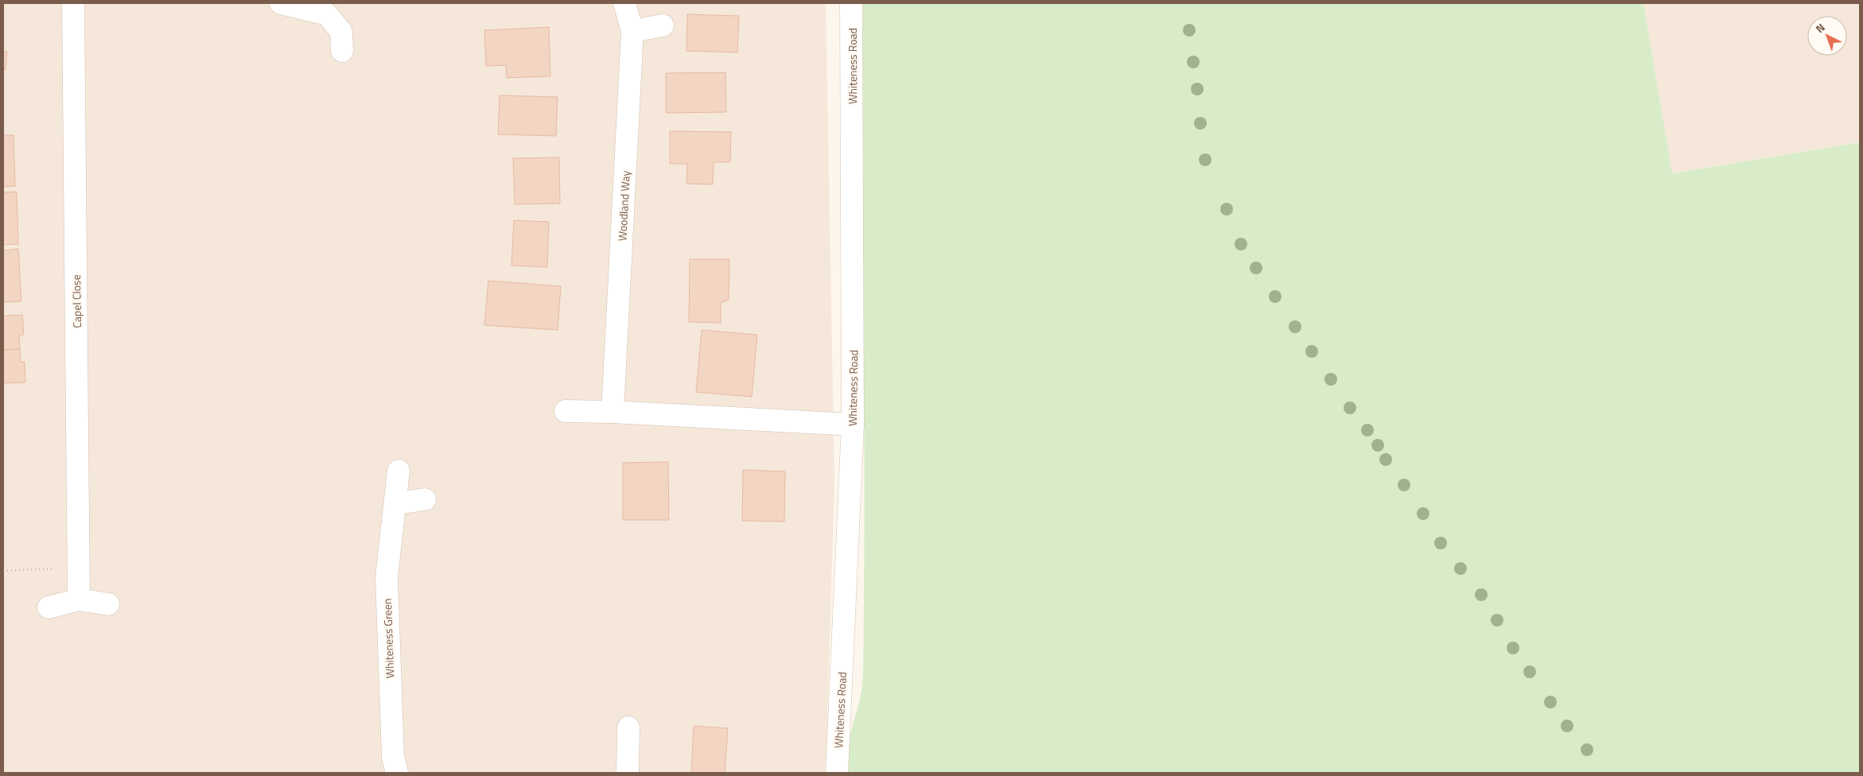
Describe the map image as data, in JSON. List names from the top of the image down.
{
  "streets": {
    "street": [
      "Whiteness Road",
      "Woodland Way",
      "Capel Close",
      "Whiteness Green"
    ]
  },
  "north": "top left"
}
